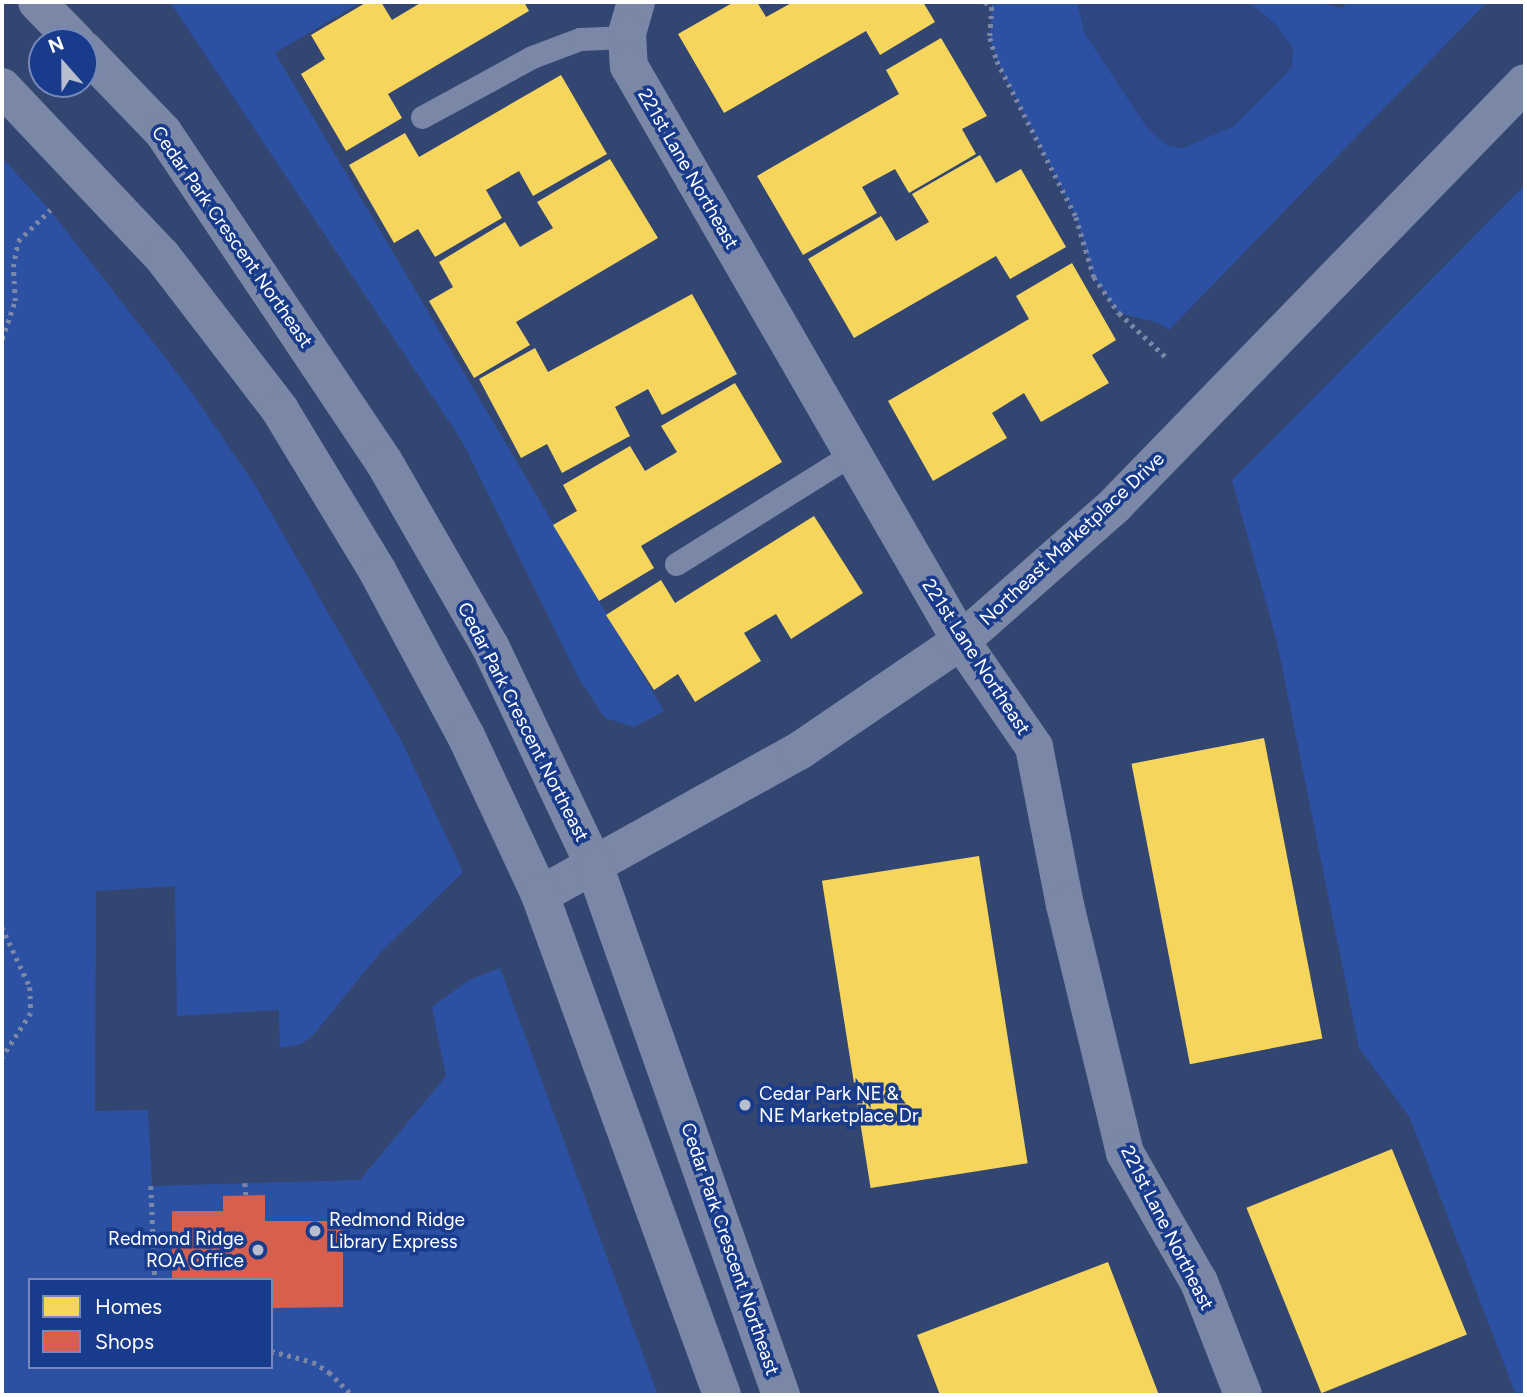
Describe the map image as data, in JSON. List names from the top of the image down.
{
  "streets": {
    "street": ["221st Lane Northeast", "Cedar Park Crescent Northeast", "Northeast Marketplace Drive"]
  },
  "crossings": [
    ["221st Lane Northeast", "Northeast Marketplace Drive"],
    ["Cedar Park Crescent Northeast", "Northeast Marketplace Drive"]
  ],
  "places": ["Cedar Park NE & NE Marketplace Dr", "Redmond Ridge Library Express", "Redmond Ridge ROA Office"],
  "legend": ["Homes", "Shops"],
  "north": "top"
}
